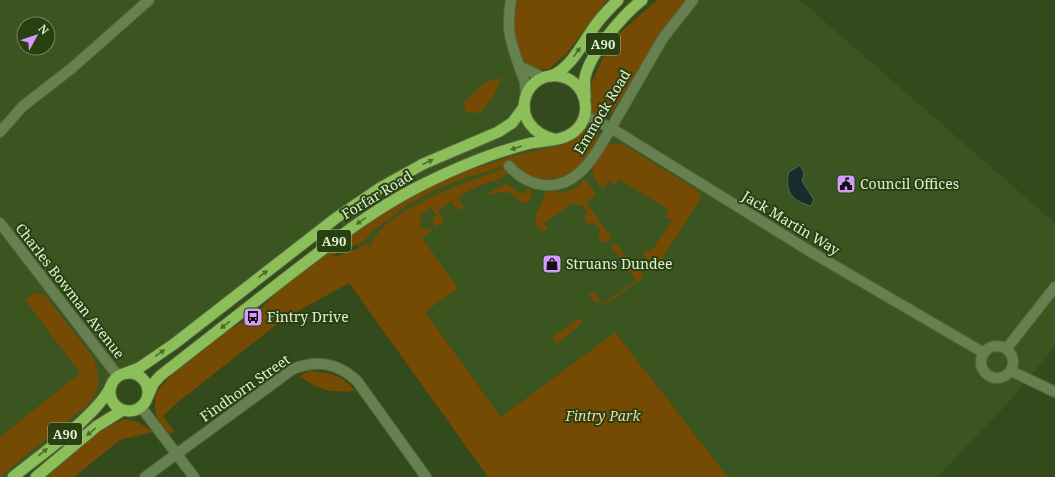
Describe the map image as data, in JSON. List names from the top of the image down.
{
  "streets": {
    "highway": ["A90", "Forfar Road"],
    "street": [
      "Emmock Road",
      "Jack Martin Way",
      "Charles Bowman Avenue",
      "Findhorn Street"
    ]
  },
  "crossings": [
    ["A90", "Forfar Road"],
    ["A90", "Jack Martin Way"],
    ["A90", "Charles Bowman Avenue"],
    ["Emmock Road", "Jack Martin Way"],
    ["Forfar Road", "Jack Martin Way"],
    ["Forfar Road", "Charles Bowman Avenue"]
  ],
  "parks": ["Fintry Park"],
  "places": {
    "public building": ["Council Offices"],
    "shop": ["Struans Dundee"],
    "bus stop": ["Fintry Drive"]
  },
  "north": "top right"
}
